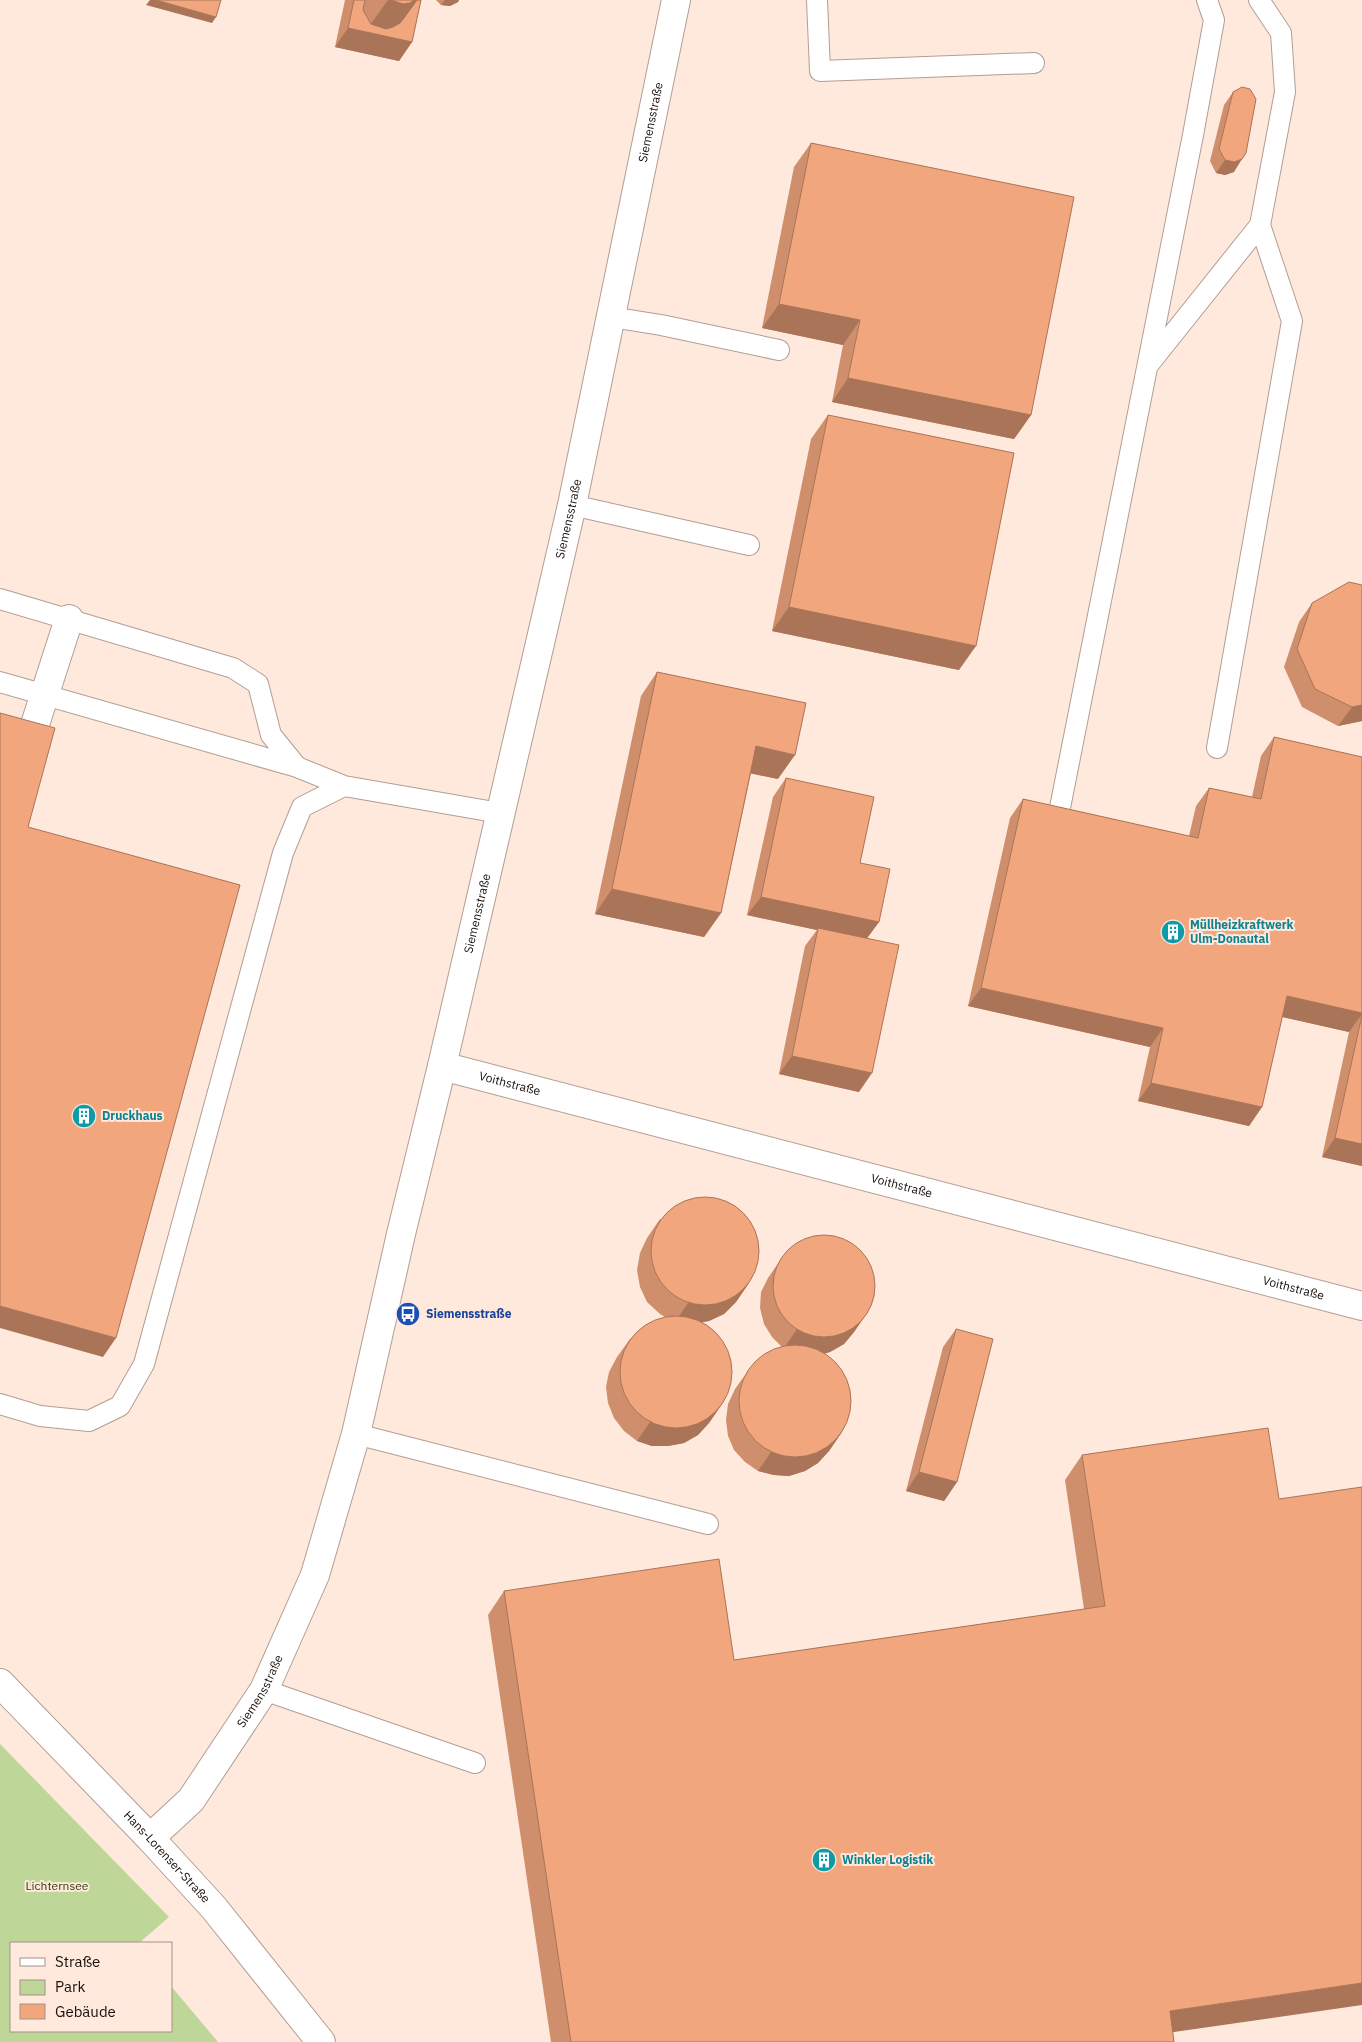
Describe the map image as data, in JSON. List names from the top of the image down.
{
  "streets": {
    "street": ["Siemensstraße", "Voithstraße", "Hans-Lorenser-Straße"]
  },
  "crossings": [
    ["Siemensstraße", "Voithstraße"],
    ["Siemensstraße", "Hans-Lorenser-Straße"]
  ],
  "parks": ["Lichternsee"],
  "places": {
    "building": ["Müllheizkraftwerk Ulm-Donautal", "Druckhaus", "Winkler Logistik"],
    "bus stop": ["Siemensstraße"]
  },
  "legend": ["Straße", "Park", "Gebäude"]
}
